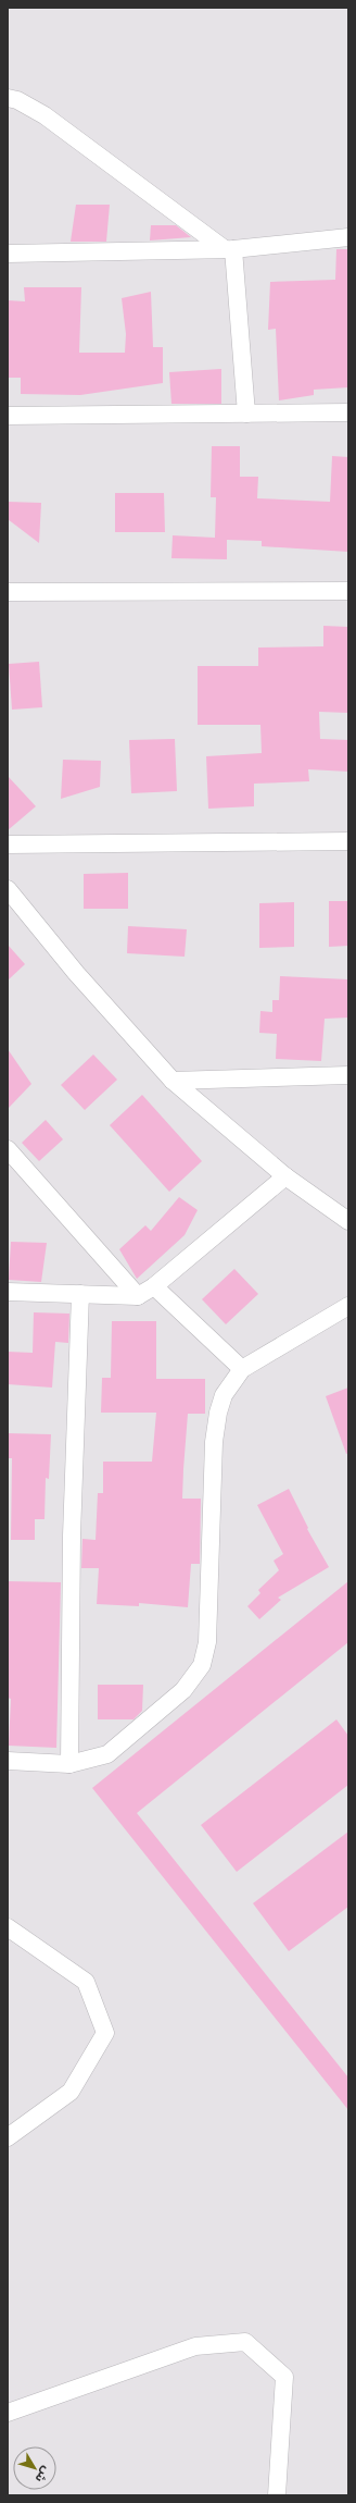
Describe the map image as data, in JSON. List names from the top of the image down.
{
  "north": "bottom right"
}
